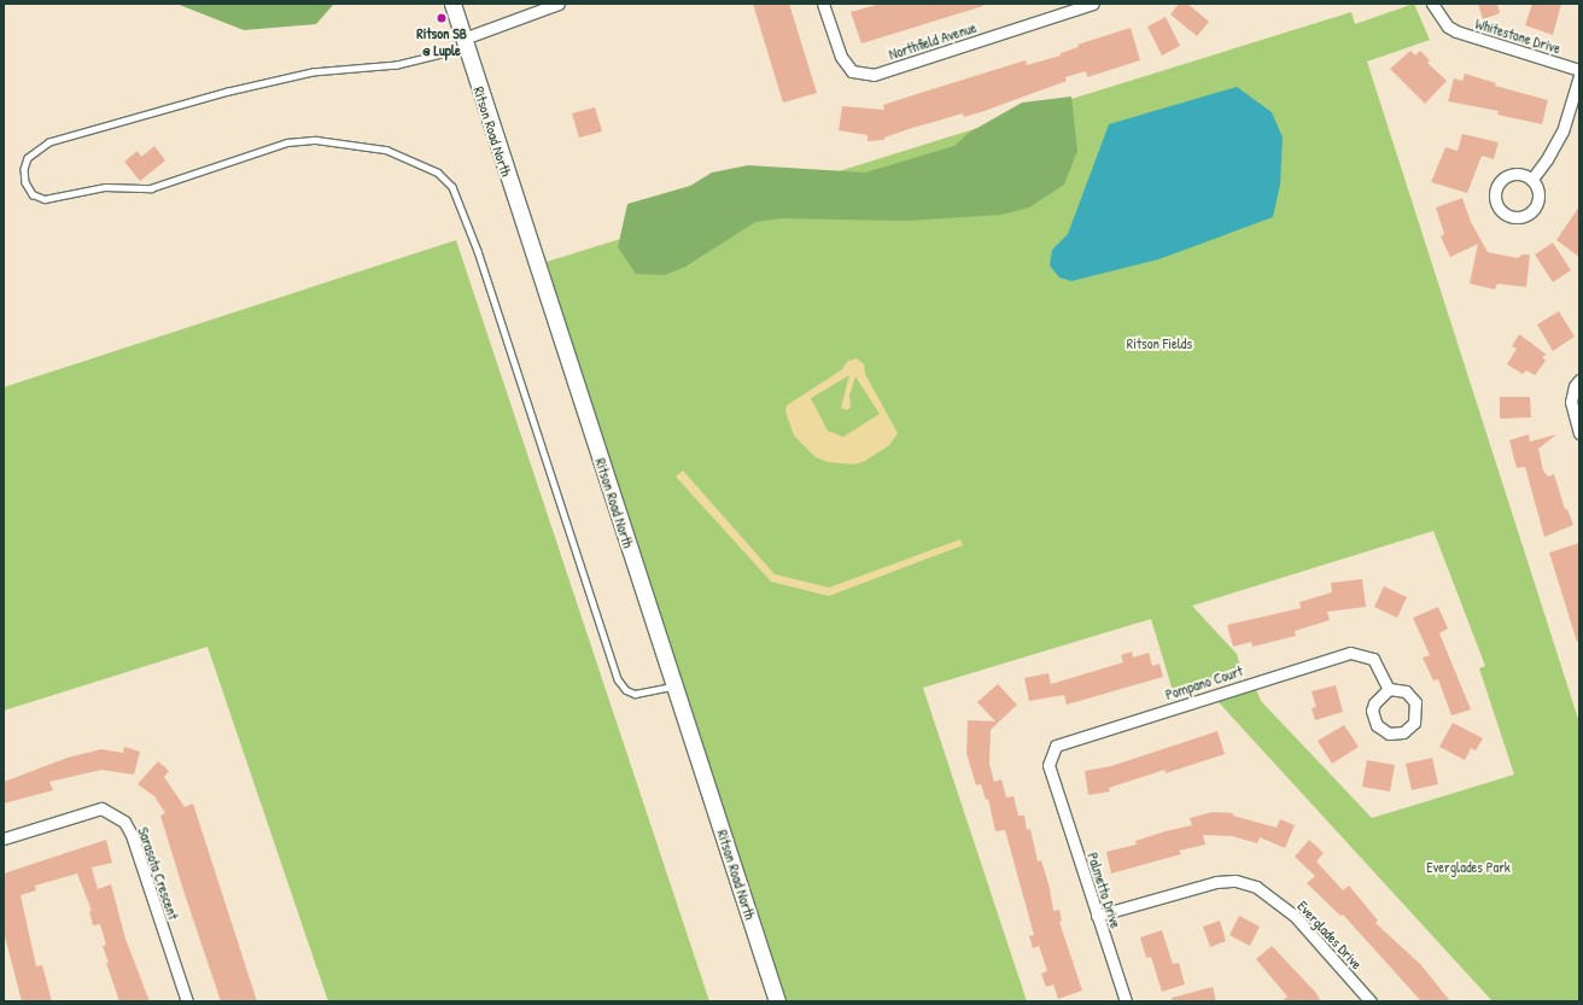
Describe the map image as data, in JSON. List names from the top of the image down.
{
  "streets": {
    "main road": ["Ritson Road North"],
    "street": [
      "Whitestone Drive",
      "Northfield Avenue",
      "Pompano Court",
      "Sarasota Crescent",
      "Palmetto Drive",
      "Everglades Drive"
    ]
  },
  "crossings": [
    ["Pompano Court", "Palmetto Drive"],
    ["Palmetto Drive", "Everglades Drive"]
  ],
  "parks": ["Ritson Fields", "Everglades Park"],
  "places": ["Ritson SB @ Luple"]
}
